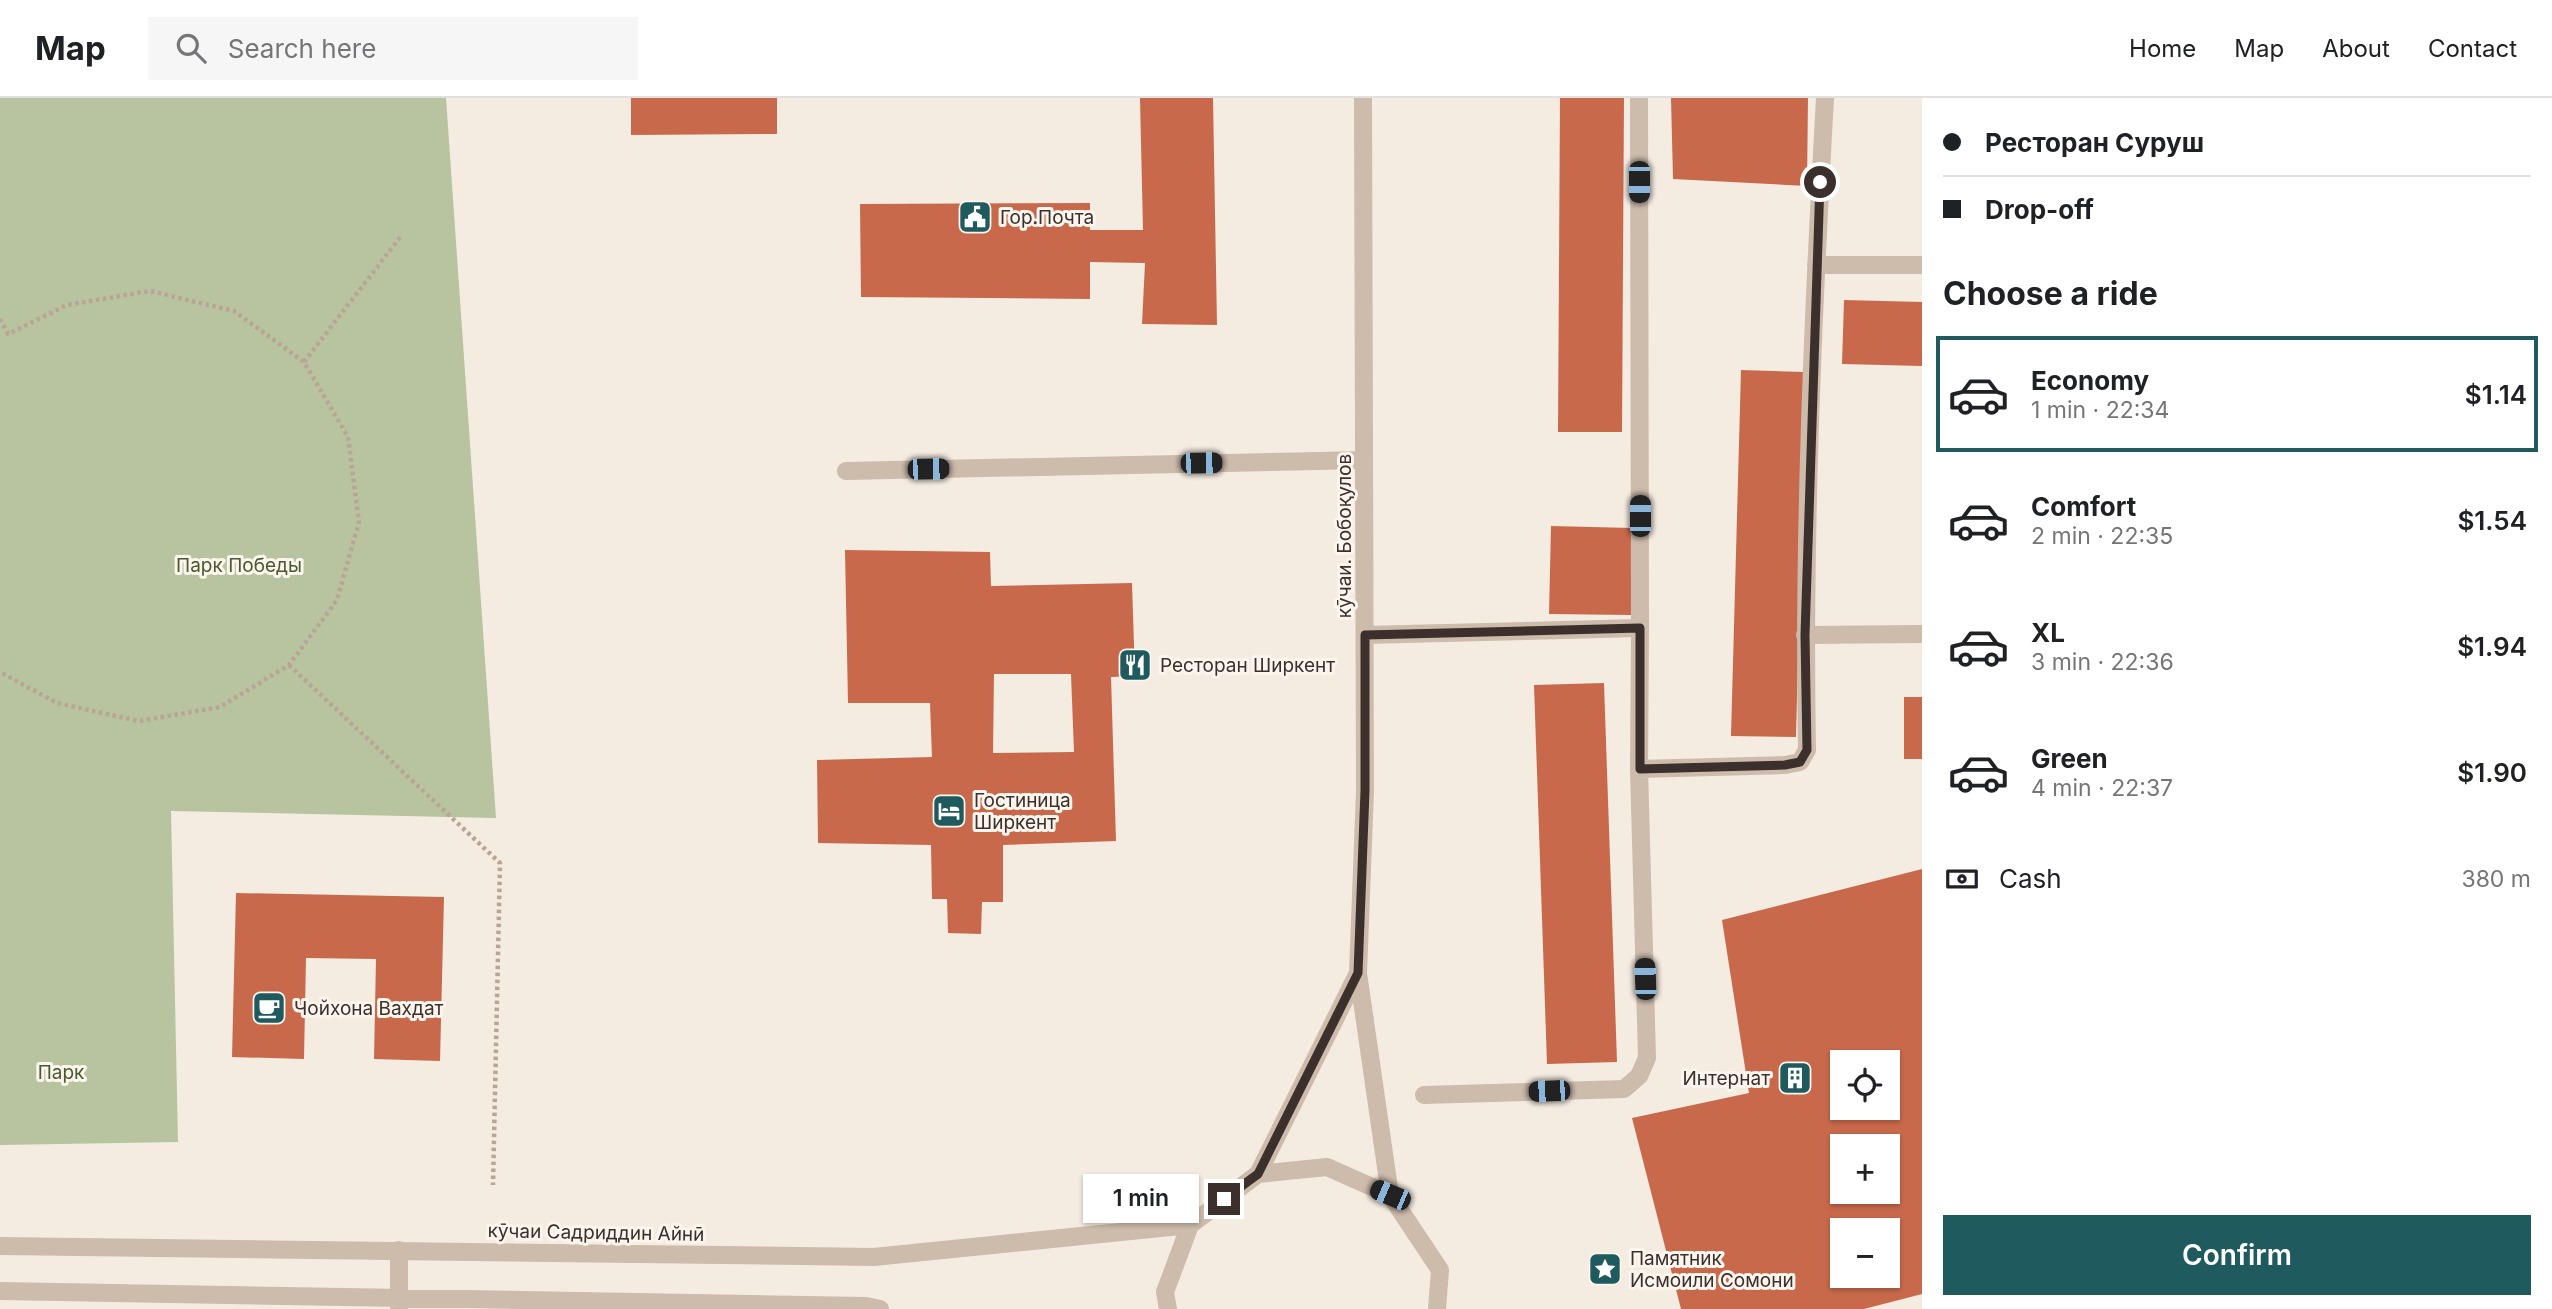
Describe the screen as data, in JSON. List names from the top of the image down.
{
  "streets": {
    "street": ["кӯчаи. Бобоқулов", "кӯчаи Садриддин Айнӣ"]
  },
  "parks": ["Парк Победы", "Парк"],
  "places": {
    "public building": ["Гор.Почта"],
    "restaurant": ["Ресторан Ширкент"],
    "hotel": ["Гостиница Ширкент"],
    "cafe": ["Чойхона Вахдат"],
    "building": ["Интернат"],
    "place": ["Памятник Исмоили Сомони"]
  },
  "page": {
    "header": "Map",
    "search": "Search here",
    "nav": [
      "Home",
      "Map",
      "About",
      "Contact"
    ],
    "banner": ["Ресторан Суруш", "Drop-off"],
    "heading": "Choose a ride",
    "list": [
      {
        "name": "Economy",
        "note": "1 min · 22:34",
        "value": "$1.14"
      },
      {
        "name": "Comfort",
        "note": "2 min · 22:35",
        "value": "$1.54"
      },
      {
        "name": "XL",
        "note": "3 min · 22:36",
        "value": "$1.94"
      },
      {
        "name": "Green",
        "note": "4 min · 22:37",
        "value": "$1.90"
      }
    ],
    "pay": ["Cash", "380 m"],
    "map_buttons": ["+", "−"],
    "bubble": "1 min",
    "buttons": "Confirm"
  }
}
